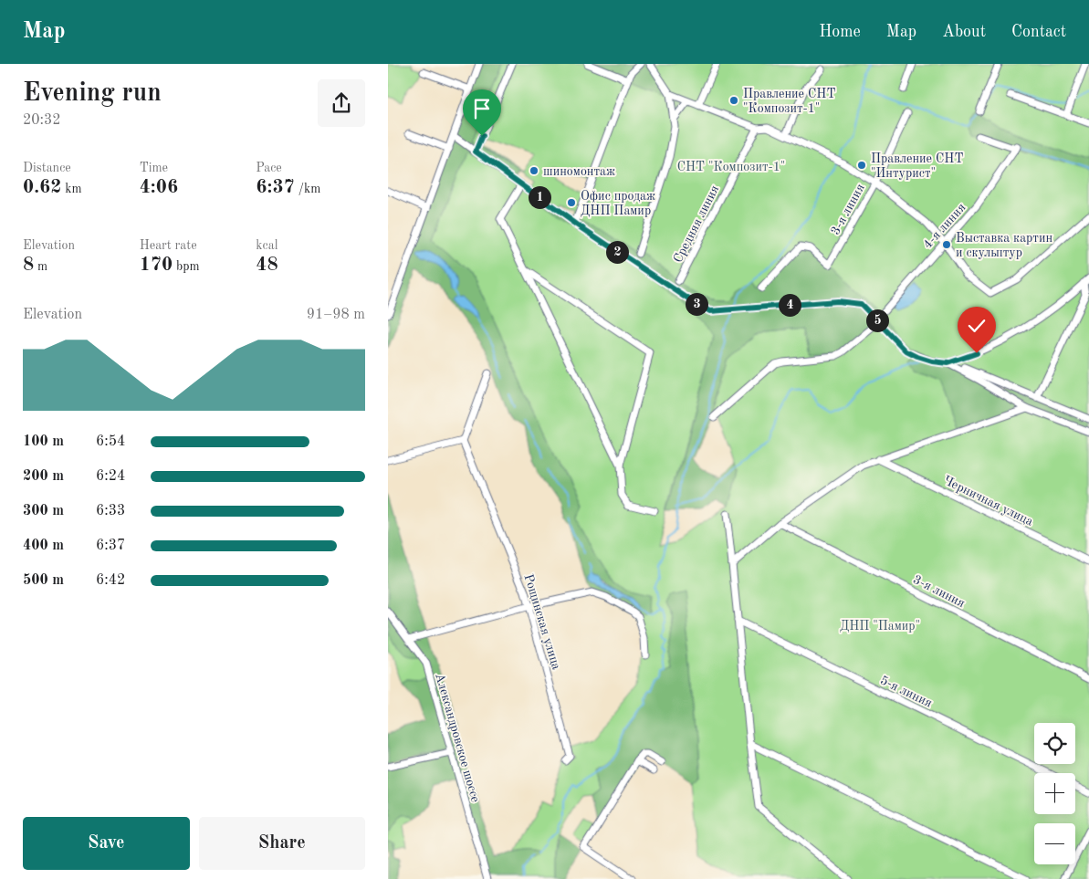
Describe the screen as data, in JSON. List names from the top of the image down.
{
  "streets": {
    "street": [
      "3-я линия",
      "Средняя линия",
      "4-я линия",
      "Черничная улица",
      "Рощинская улица",
      "5-я линия",
      "Александровское шоссе"
    ]
  },
  "parks": ["СНТ \"Композит-1\"", "ДНП \"Памир\""],
  "places": [
    "Правление СНТ \"Композит-1\"",
    "Правление СНТ \"Интурист\"",
    "шиномонтаж",
    "Офис продаж ДНП Памир",
    "Выставка картин и скульптур"
  ],
  "page": {
    "header": "Map",
    "nav": [
      "Home",
      "Map",
      "About",
      "Contact"
    ],
    "heading": ["Evening run", "20:32"],
    "stats": [
      ["Distance", "0.62 km"],
      ["Time", "4:06"],
      ["Pace", "6:37 /km"],
      ["Elevation", "8 m"],
      ["Heart rate", "170 bpm"],
      ["kcal", "48"]
    ],
    "pins": [
      "1",
      "2",
      "3",
      "4",
      "5"
    ],
    "chart": ["Elevation", "91–98 m"],
    "list": [
      {
        "name": "100 m",
        "note": "6:54"
      },
      {
        "name": "200 m",
        "note": "6:24"
      },
      {
        "name": "300 m",
        "note": "6:33"
      },
      {
        "name": "400 m",
        "note": "6:37"
      },
      {
        "name": "500 m",
        "note": "6:42"
      }
    ],
    "map_buttons": ["+", "−"],
    "buttons": ["Save", "Share"]
  }
}
